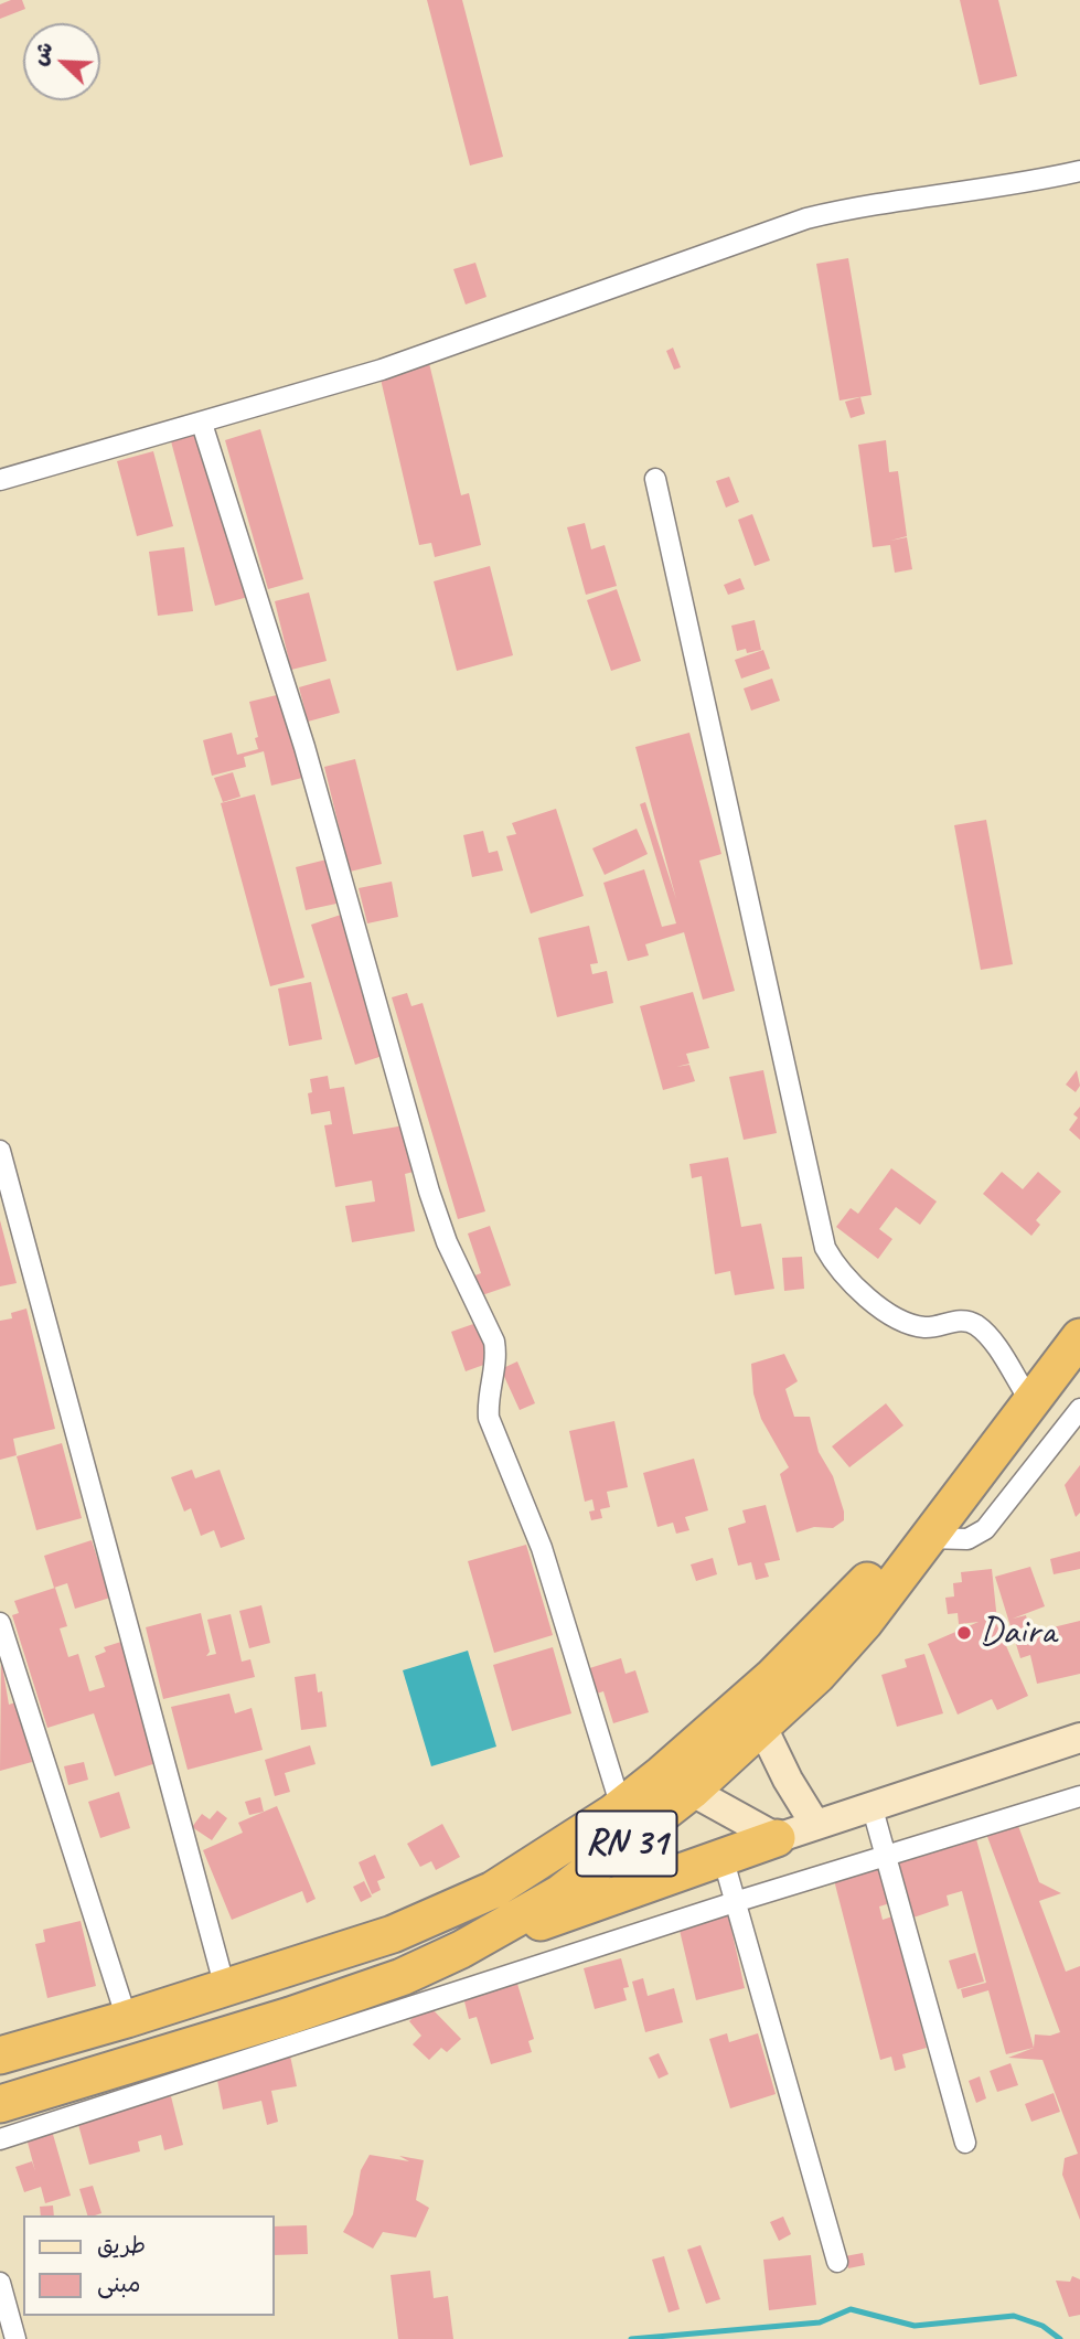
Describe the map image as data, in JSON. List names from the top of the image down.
{
  "streets": {
    "highway": ["RN 31"]
  },
  "places": ["Daira"],
  "legend": ["طريق", "مبنى"],
  "north": "top left"
}
